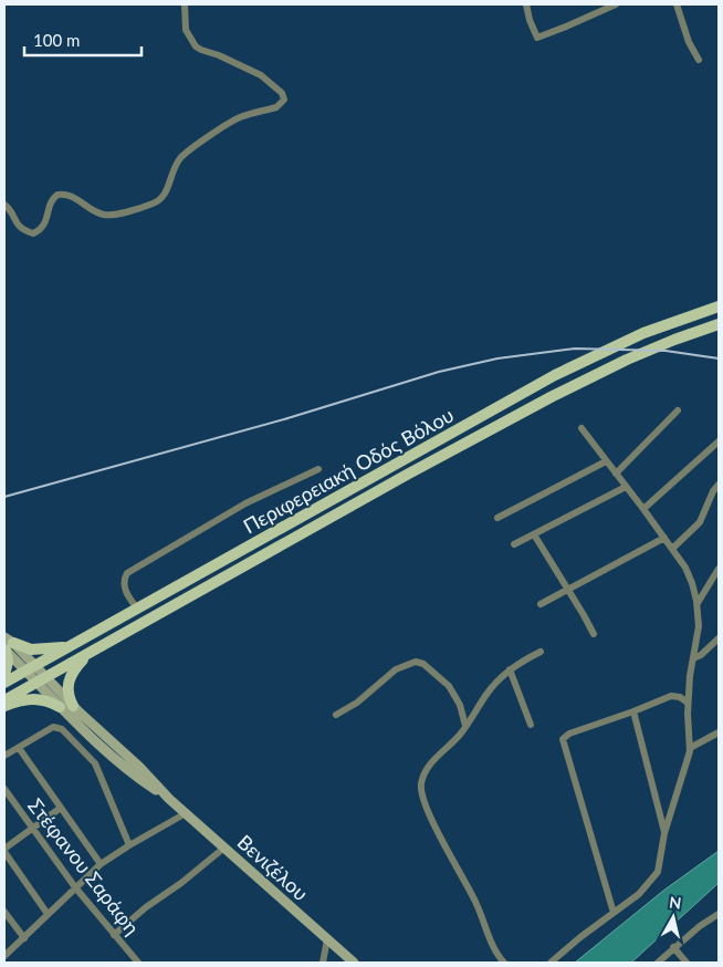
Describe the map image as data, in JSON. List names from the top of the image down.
{
  "streets": {
    "main road": ["Περιφερειακή Οδός Βόλου", "Βενιζέλου"],
    "street": ["Στέφανου Σαράφη"]
  },
  "crossings": [
    ["Περιφερειακή Οδός Βόλου", "Βενιζέλου"]
  ],
  "scale_bar": "100 m",
  "north": "top"
}
